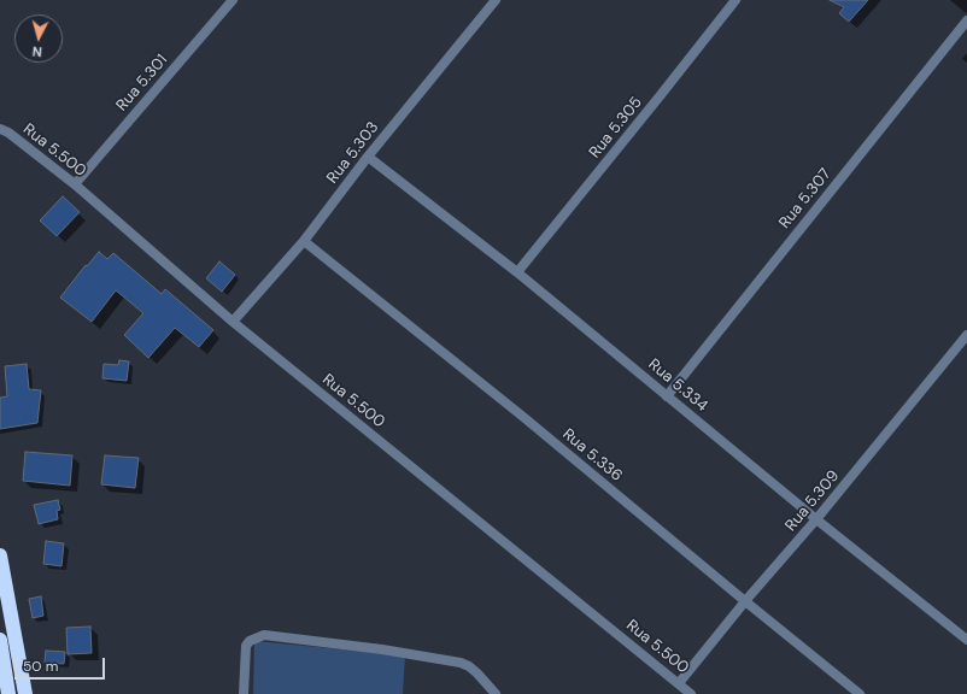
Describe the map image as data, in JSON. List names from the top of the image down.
{
  "streets": {
    "street": [
      "Rua 5.301",
      "Rua 5.305",
      "Rua 5.500",
      "Rua 5.303",
      "Rua 5.307",
      "Rua 5.334",
      "Rua 5.336",
      "Rua 5.309"
    ]
  },
  "crossings": [
    ["Rua 5.301", "Rua 5.500"],
    ["Rua 5.305", "Rua 5.334"],
    ["Rua 5.500", "Rua 5.303"],
    ["Rua 5.500", "Rua 5.309"],
    ["Rua 5.303", "Rua 5.334"],
    ["Rua 5.303", "Rua 5.336"],
    ["Rua 5.307", "Rua 5.334"],
    ["Rua 5.334", "Rua 5.309"],
    ["Rua 5.336", "Rua 5.309"]
  ],
  "scale_bar": "50 m",
  "north": "bottom"
}
